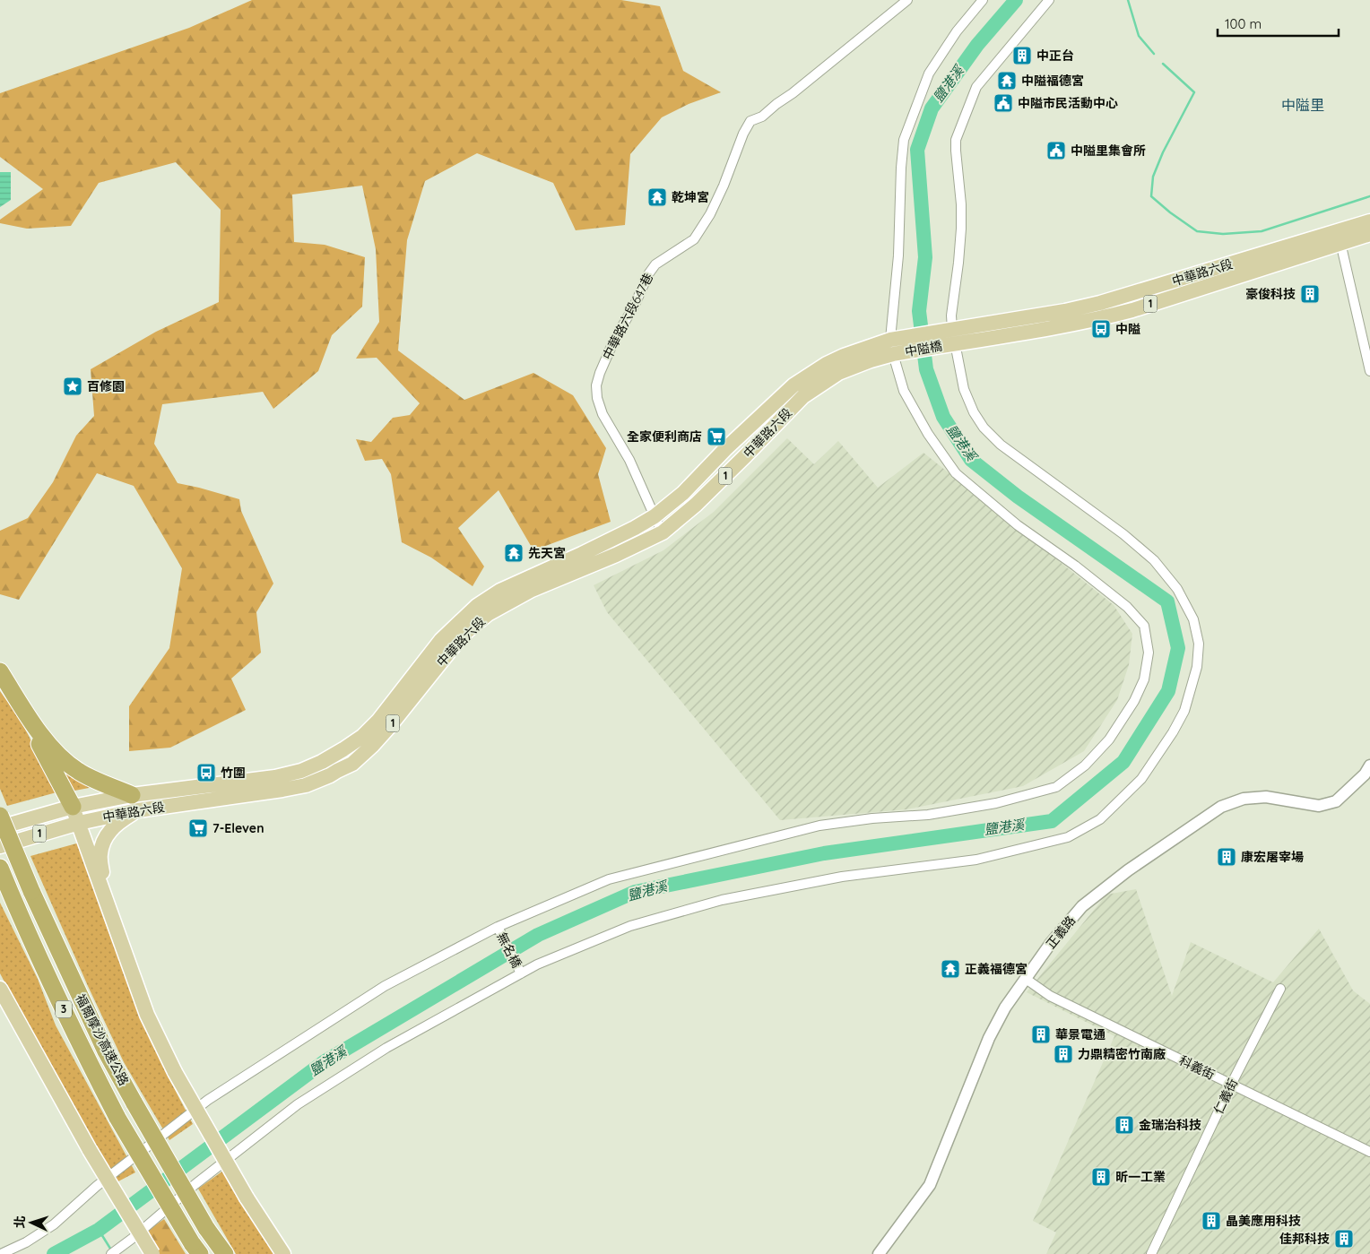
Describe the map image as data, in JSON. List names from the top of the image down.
{
  "streets": {
    "highway": ["3", "福爾摩沙高速公路"],
    "main road": ["中華路六段", "1", "中隘橋"],
    "street": [
      "中華路六段647巷",
      "正義路",
      "無名橋",
      "科義街",
      "仁義街"
    ]
  },
  "crossings": [
    ["中華路六段", "中華路六段647巷"],
    ["中華路六段", "中隘橋"],
    ["正義路", "科義街"],
    ["科義街", "仁義街"]
  ],
  "districts": ["中隘里"],
  "water": ["鹽港溪"],
  "places": {
    "building": [
      "中正台",
      "豪俊科技",
      "康宏屠宰場",
      "華景電通",
      "力鼎精密竹南廠",
      "金瑞治科技",
      "昕一工業",
      "晶美應用科技",
      "佳邦科技"
    ],
    "temple": [
      "中隘福德宮",
      "乾坤宮",
      "先天宮",
      "正義福德宮"
    ],
    "public building": ["中隘市民活動中心", "中隘里集會所"],
    "bus stop": ["中隘", "竹圍"],
    "place": ["百修園"],
    "supermarket": ["全家便利商店", "7-Eleven"]
  },
  "scale_bar": "100 m",
  "north": "left"
}
